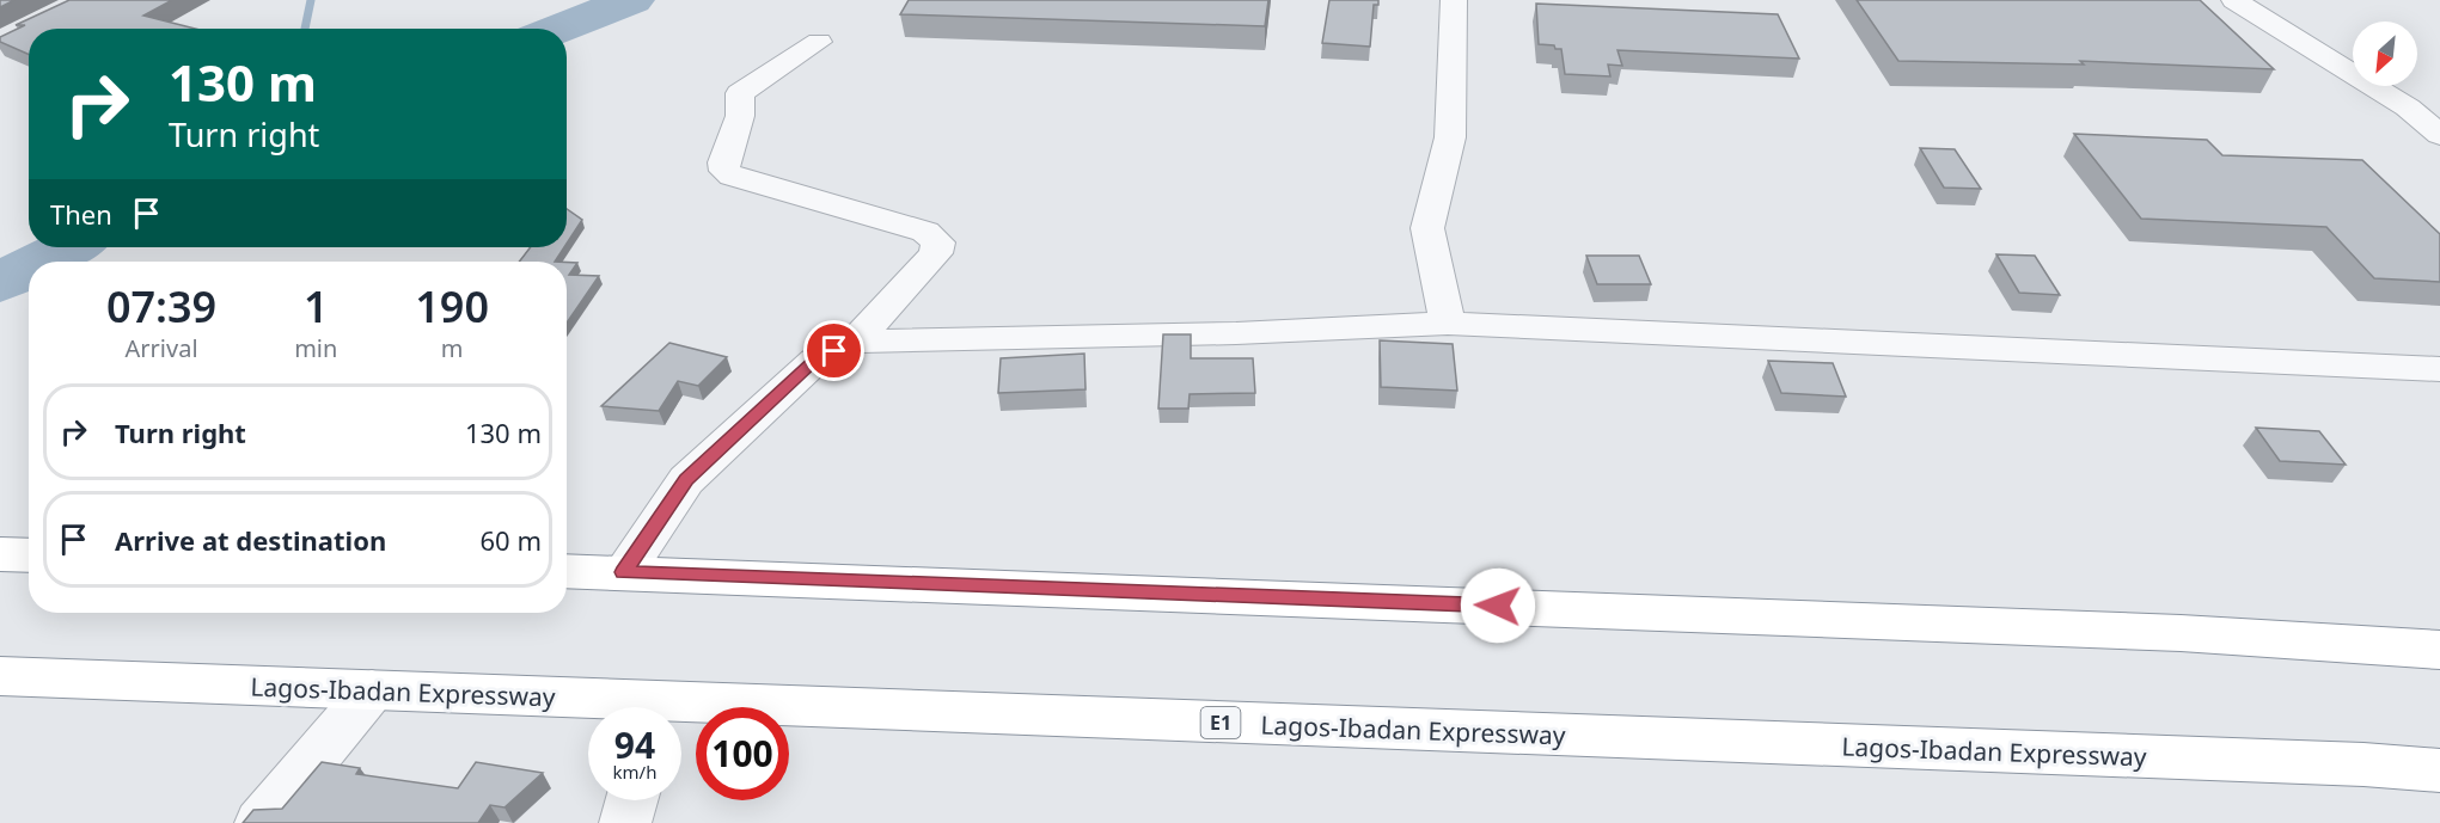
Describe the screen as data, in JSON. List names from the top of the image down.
{
  "streets": {
    "highway": ["Lagos-Ibadan Expressway", "E1"]
  },
  "north": "bottom left",
  "page": {
    "turn": ["130 m", "Turn right"],
    "then": "Then",
    "eta": [
      "07:39",
      "Arrival",
      "1",
      "min",
      "190",
      "m"
    ],
    "list": [
      {
        "name": "Turn right",
        "value": "130 m"
      },
      {
        "name": "Arrive at destination",
        "value": "60 m"
      }
    ],
    "speed": "94 km/h",
    "limit": "100"
  }
}
